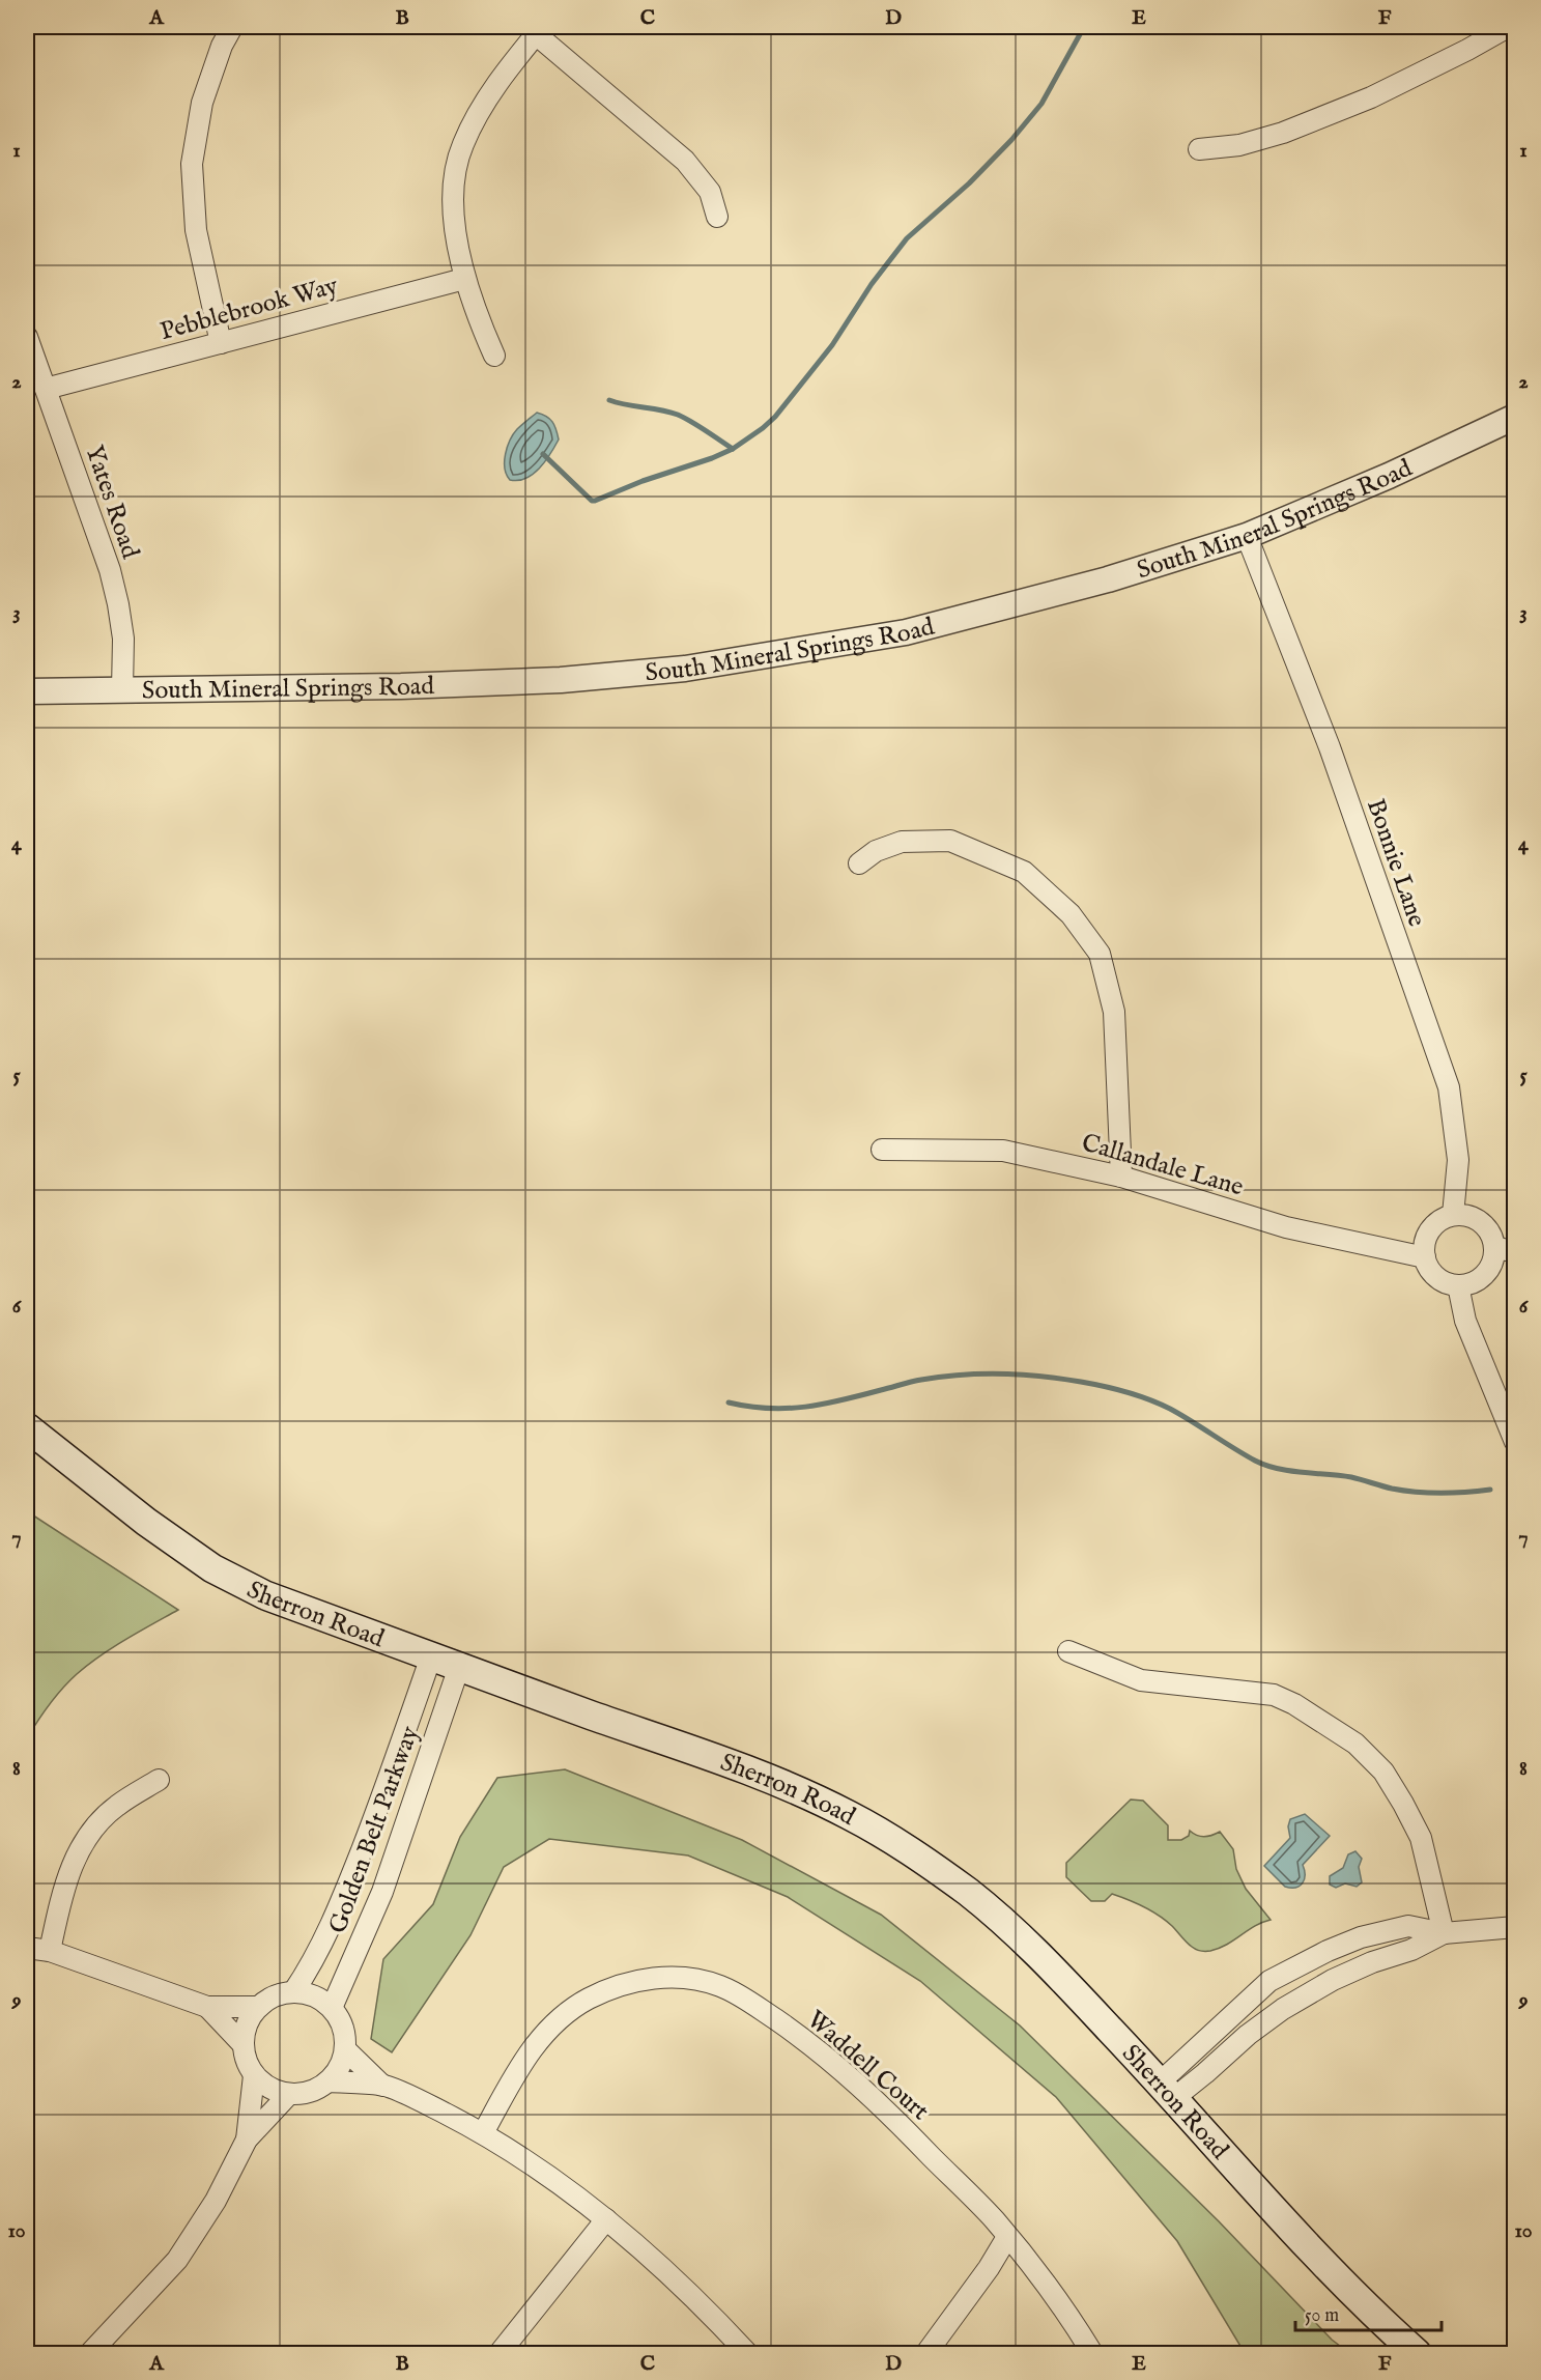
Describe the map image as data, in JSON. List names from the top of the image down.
{
  "streets": {
    "main road": ["Sherron Road"],
    "street": [
      "Pebblebrook Way",
      "Yates Road",
      "South Mineral Springs Road",
      "Bonnie Lane",
      "Callandale Lane",
      "Golden Belt Parkway",
      "Waddell Court"
    ]
  },
  "crossings": [
    ["Pebblebrook Way", "Yates Road"],
    ["Yates Road", "South Mineral Springs Road"],
    ["South Mineral Springs Road", "Bonnie Lane"],
    ["Bonnie Lane", "Callandale Lane"],
    ["Sherron Road", "Golden Belt Parkway"]
  ],
  "scale_bar": "50 m",
  "grid": {
    "columns": [
      "A",
      "B",
      "C",
      "D",
      "E",
      "F"
    ],
    "rows": [
      "1",
      "2",
      "3",
      "4",
      "5",
      "6",
      "7",
      "8",
      "9",
      "10"
    ]
  }
}
